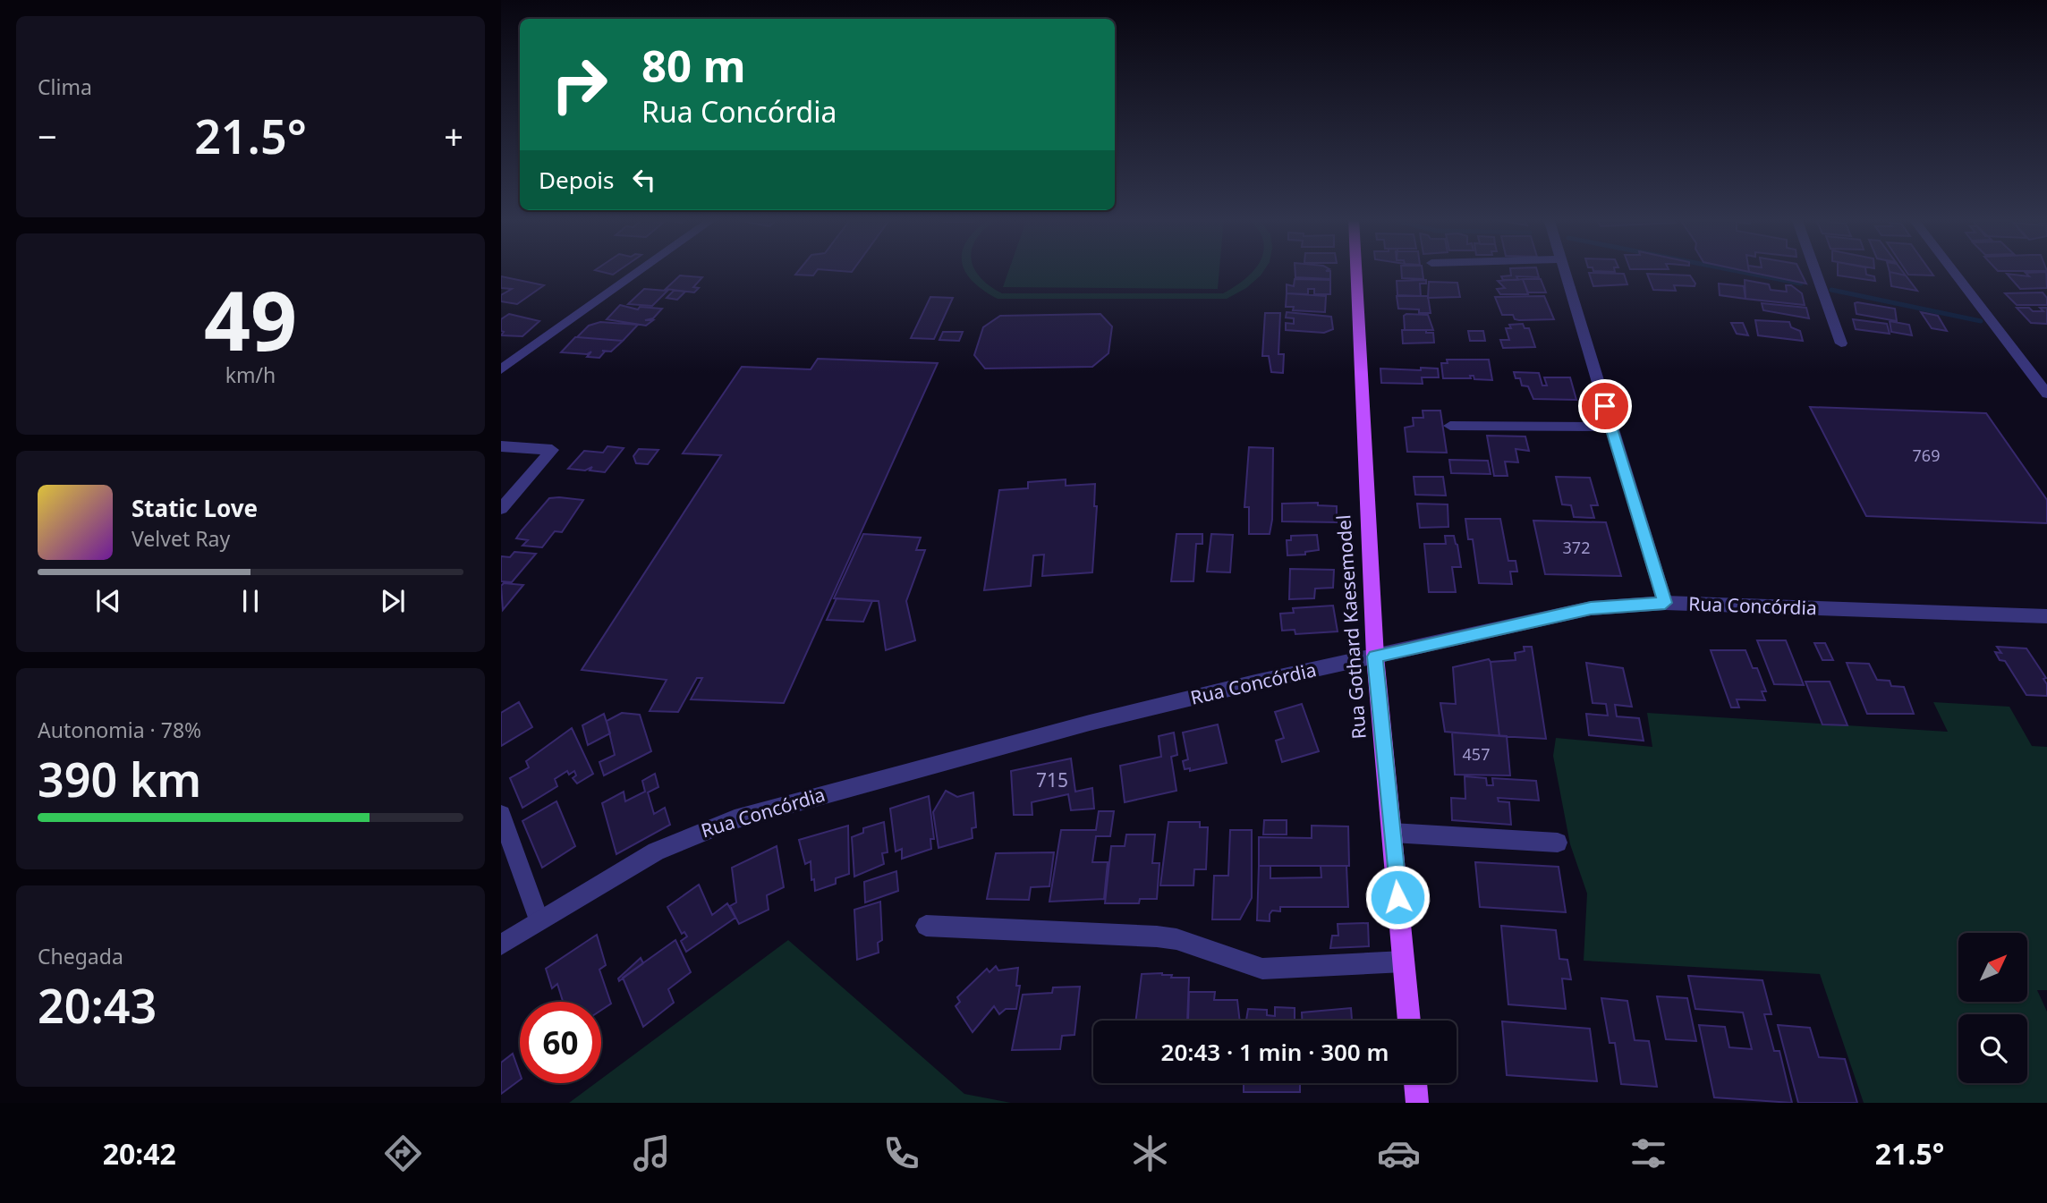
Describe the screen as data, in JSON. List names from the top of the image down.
{
  "streets": {
    "main road": ["Rua Gothard Kaesemodel"],
    "street": ["Rua Concórdia"]
  },
  "crossings": [
    ["Rua Concórdia", "Rua Gothard Kaesemodel"]
  ],
  "house_numbers": [
    "769",
    "372",
    "457",
    "715"
  ],
  "north": "top right",
  "page": {
    "tile": [
      "Clima",
      ["49", "km/h"],
      ["Autonomia · 78%", "390 km"],
      ["Chegada", "20:43"]
    ],
    "turn": ["80 m", "Rua Concórdia"],
    "heat": ["−", "21.5°", "+"],
    "then": "Depois",
    "song": ["Static Love", "Velvet Ray"],
    "limit": "60",
    "trip": "20:43 · 1 min · 300 m",
    "tabs": ["20:42", "21.5°"]
  }
}
